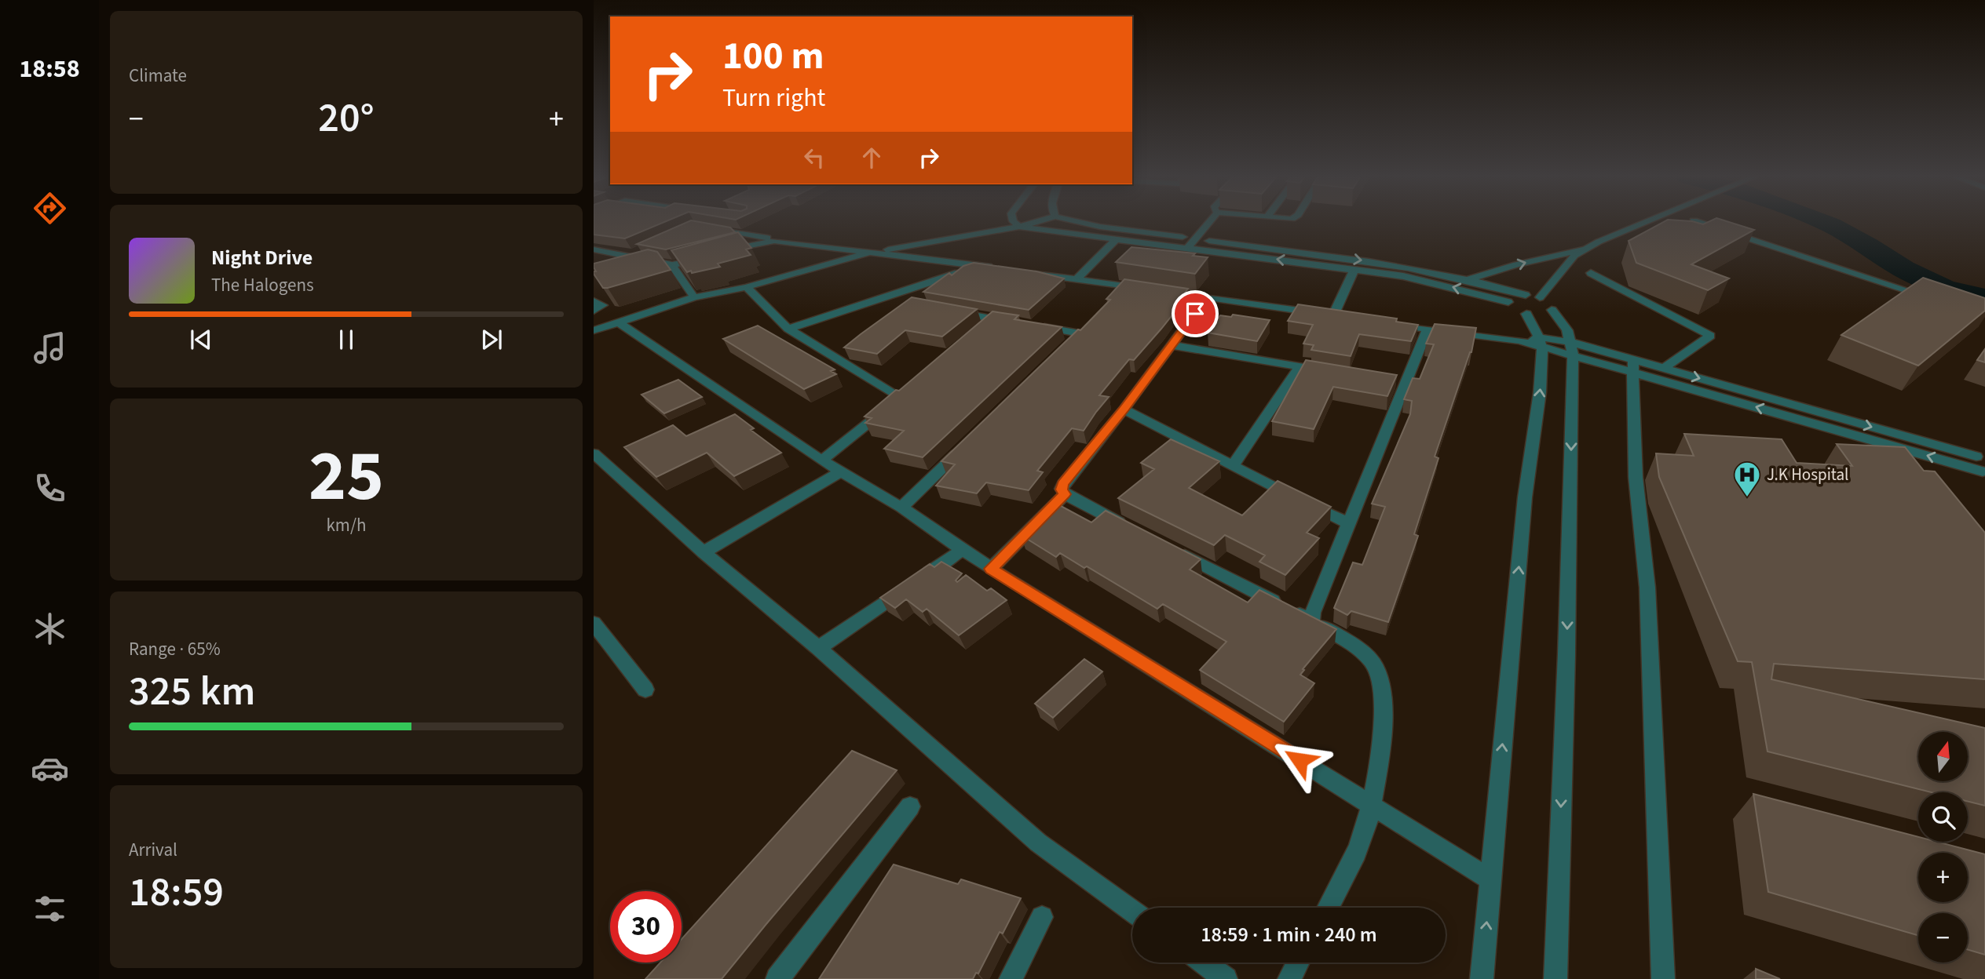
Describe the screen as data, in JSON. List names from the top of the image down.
{
  "places": {
    "hospital": ["J.K Hospital"]
  },
  "north": "top",
  "page": {
    "tabs": "18:58",
    "tile": [
      "Climate",
      ["25", "km/h"],
      ["Range · 65%", "325 km"],
      ["Arrival", "18:59"]
    ],
    "turn": ["100 m", "Turn right"],
    "heat": ["−", "20°", "+"],
    "song": ["Night Drive", "The Halogens"],
    "map_buttons": ["+", "−"],
    "limit": "30",
    "trip": "18:59 · 1 min · 240 m"
  }
}
